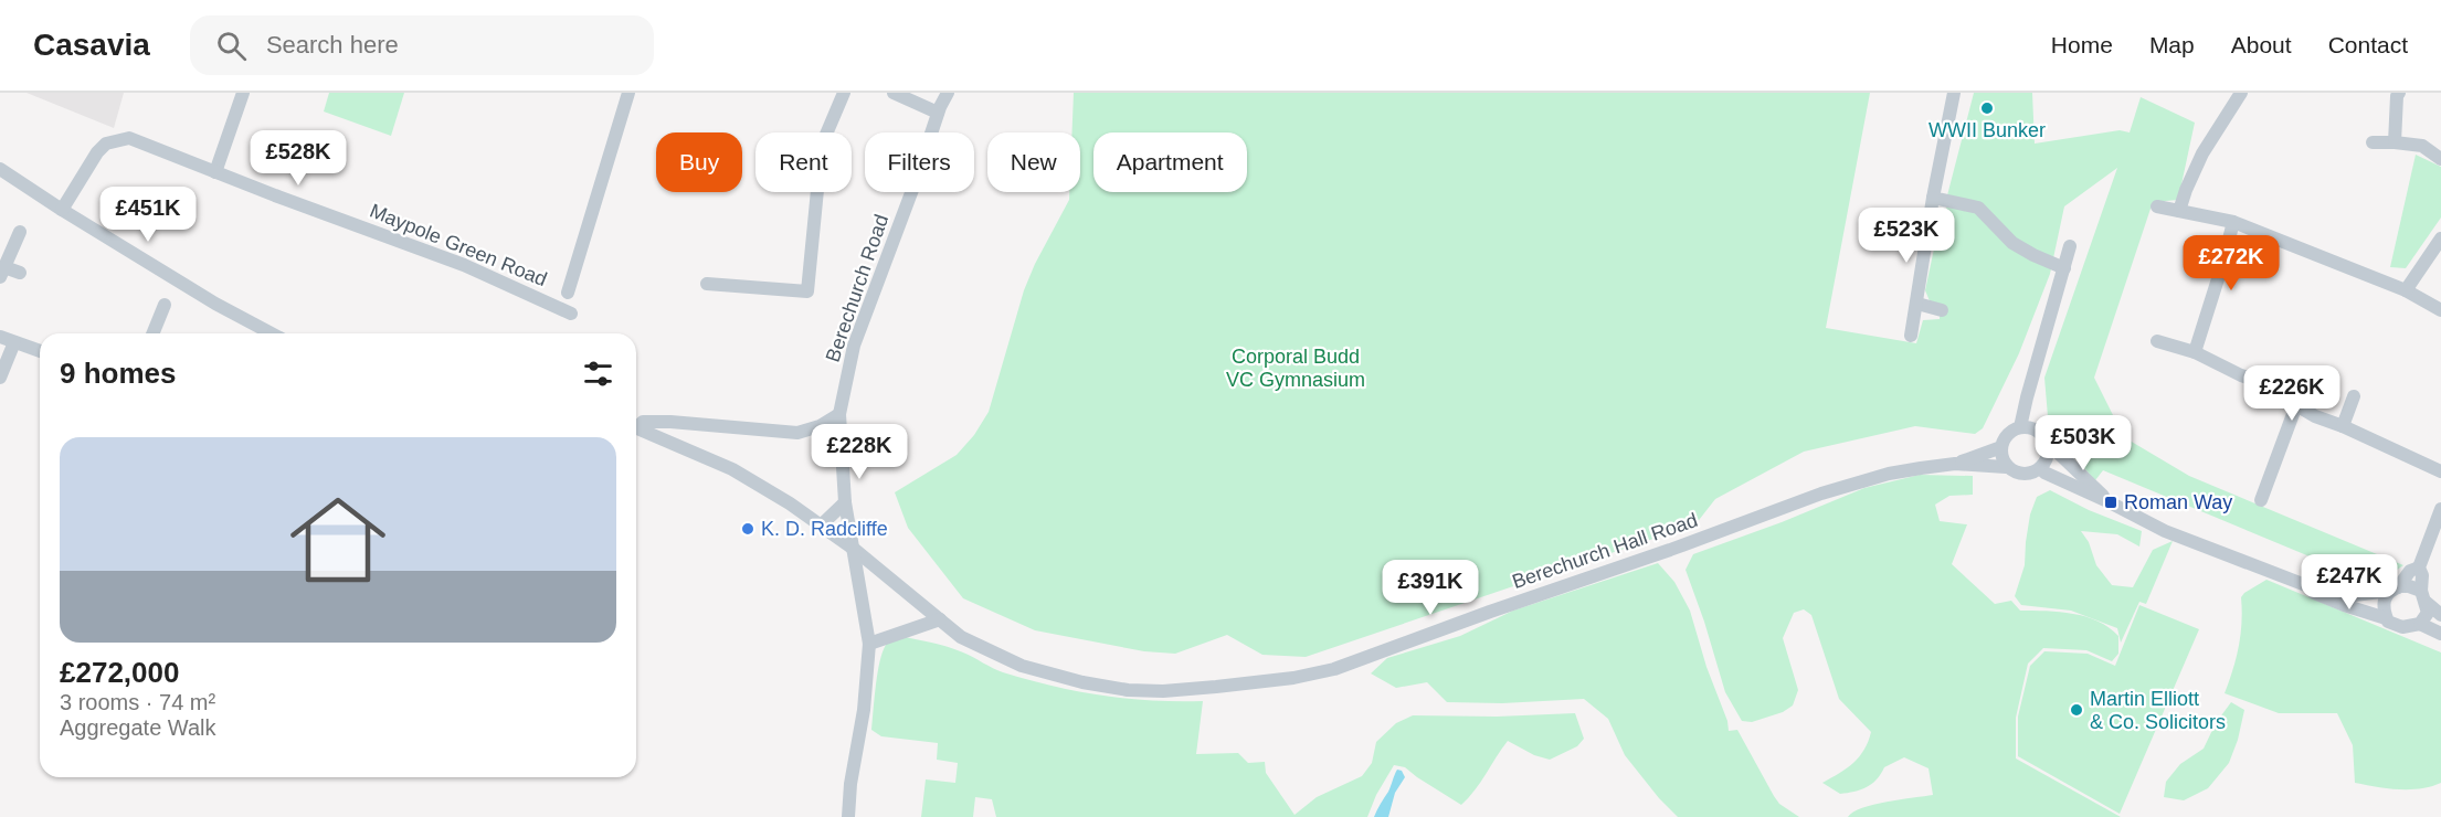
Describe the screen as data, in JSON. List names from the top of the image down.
{
  "streets": {
    "street": ["Maypole Green Road", "Berechurch Road", "Berechurch Hall Road"]
  },
  "crossings": [
    ["Berechurch Road", "Berechurch Hall Road"]
  ],
  "parks": ["Corporal Budd VC Gymnasium"],
  "places": {
    "other": ["WWII Bunker", "K. D. Radcliffe", "Martin Elliott & Co. Solicitors"],
    "transit": ["Roman Way"]
  },
  "page": {
    "header": "Casavia",
    "search": "Search here",
    "nav": [
      "Home",
      "Map",
      "About",
      "Contact"
    ],
    "price": [
      "£528K",
      "£451K",
      "£523K",
      "£272K",
      "£226K",
      "£503K",
      "£228K",
      "£247K",
      "£391K"
    ],
    "chip": [
      "Buy",
      "Rent",
      "Filters",
      "New",
      "Apartment"
    ],
    "heading": "9 homes",
    "list": [
      {
        "name": "£272,000",
        "note": "3 rooms · 74 m² · Aggregate Walk"
      }
    ]
  }
}
